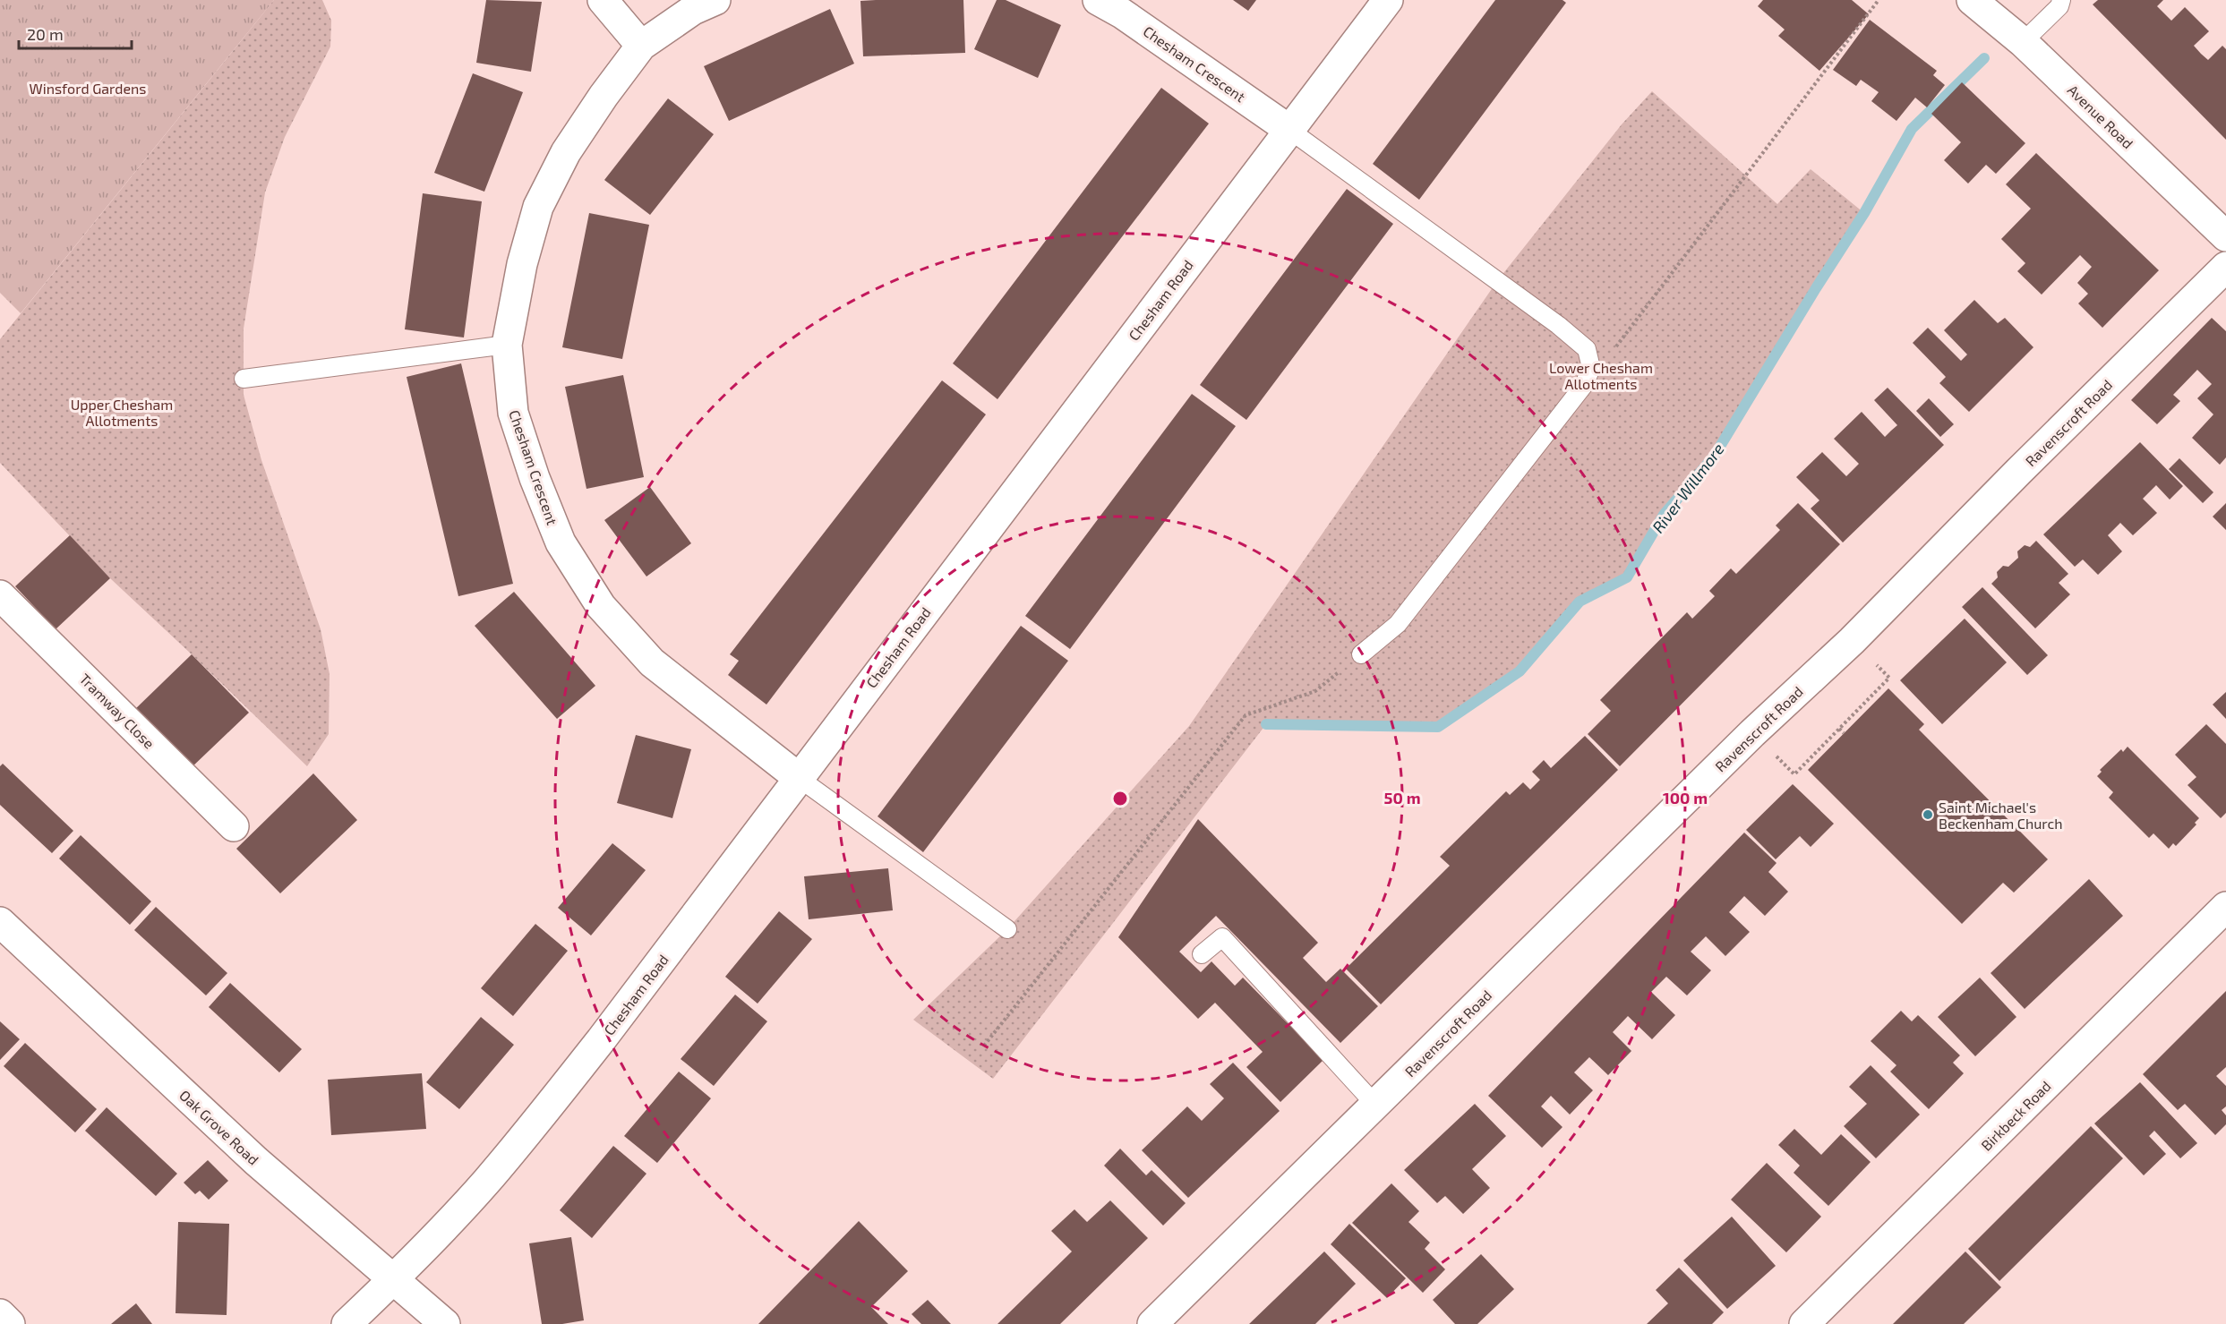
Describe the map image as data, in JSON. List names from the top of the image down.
{
  "streets": {
    "street": [
      "Chesham Crescent",
      "Avenue Road",
      "Chesham Road",
      "Ravenscroft Road",
      "Tramway Close",
      "Birkbeck Road",
      "Oak Grove Road"
    ]
  },
  "crossings": [
    ["Chesham Crescent", "Chesham Road"],
    ["Chesham Road", "Oak Grove Road"]
  ],
  "water": ["River Willmore"],
  "parks": ["Winsford Gardens", "Lower Chesham Allotments", "Upper Chesham Allotments"],
  "places": ["Saint Michael's Beckenham Church"],
  "scale_bar": "20 m",
  "rings": ["50 m", "100 m"]
}
